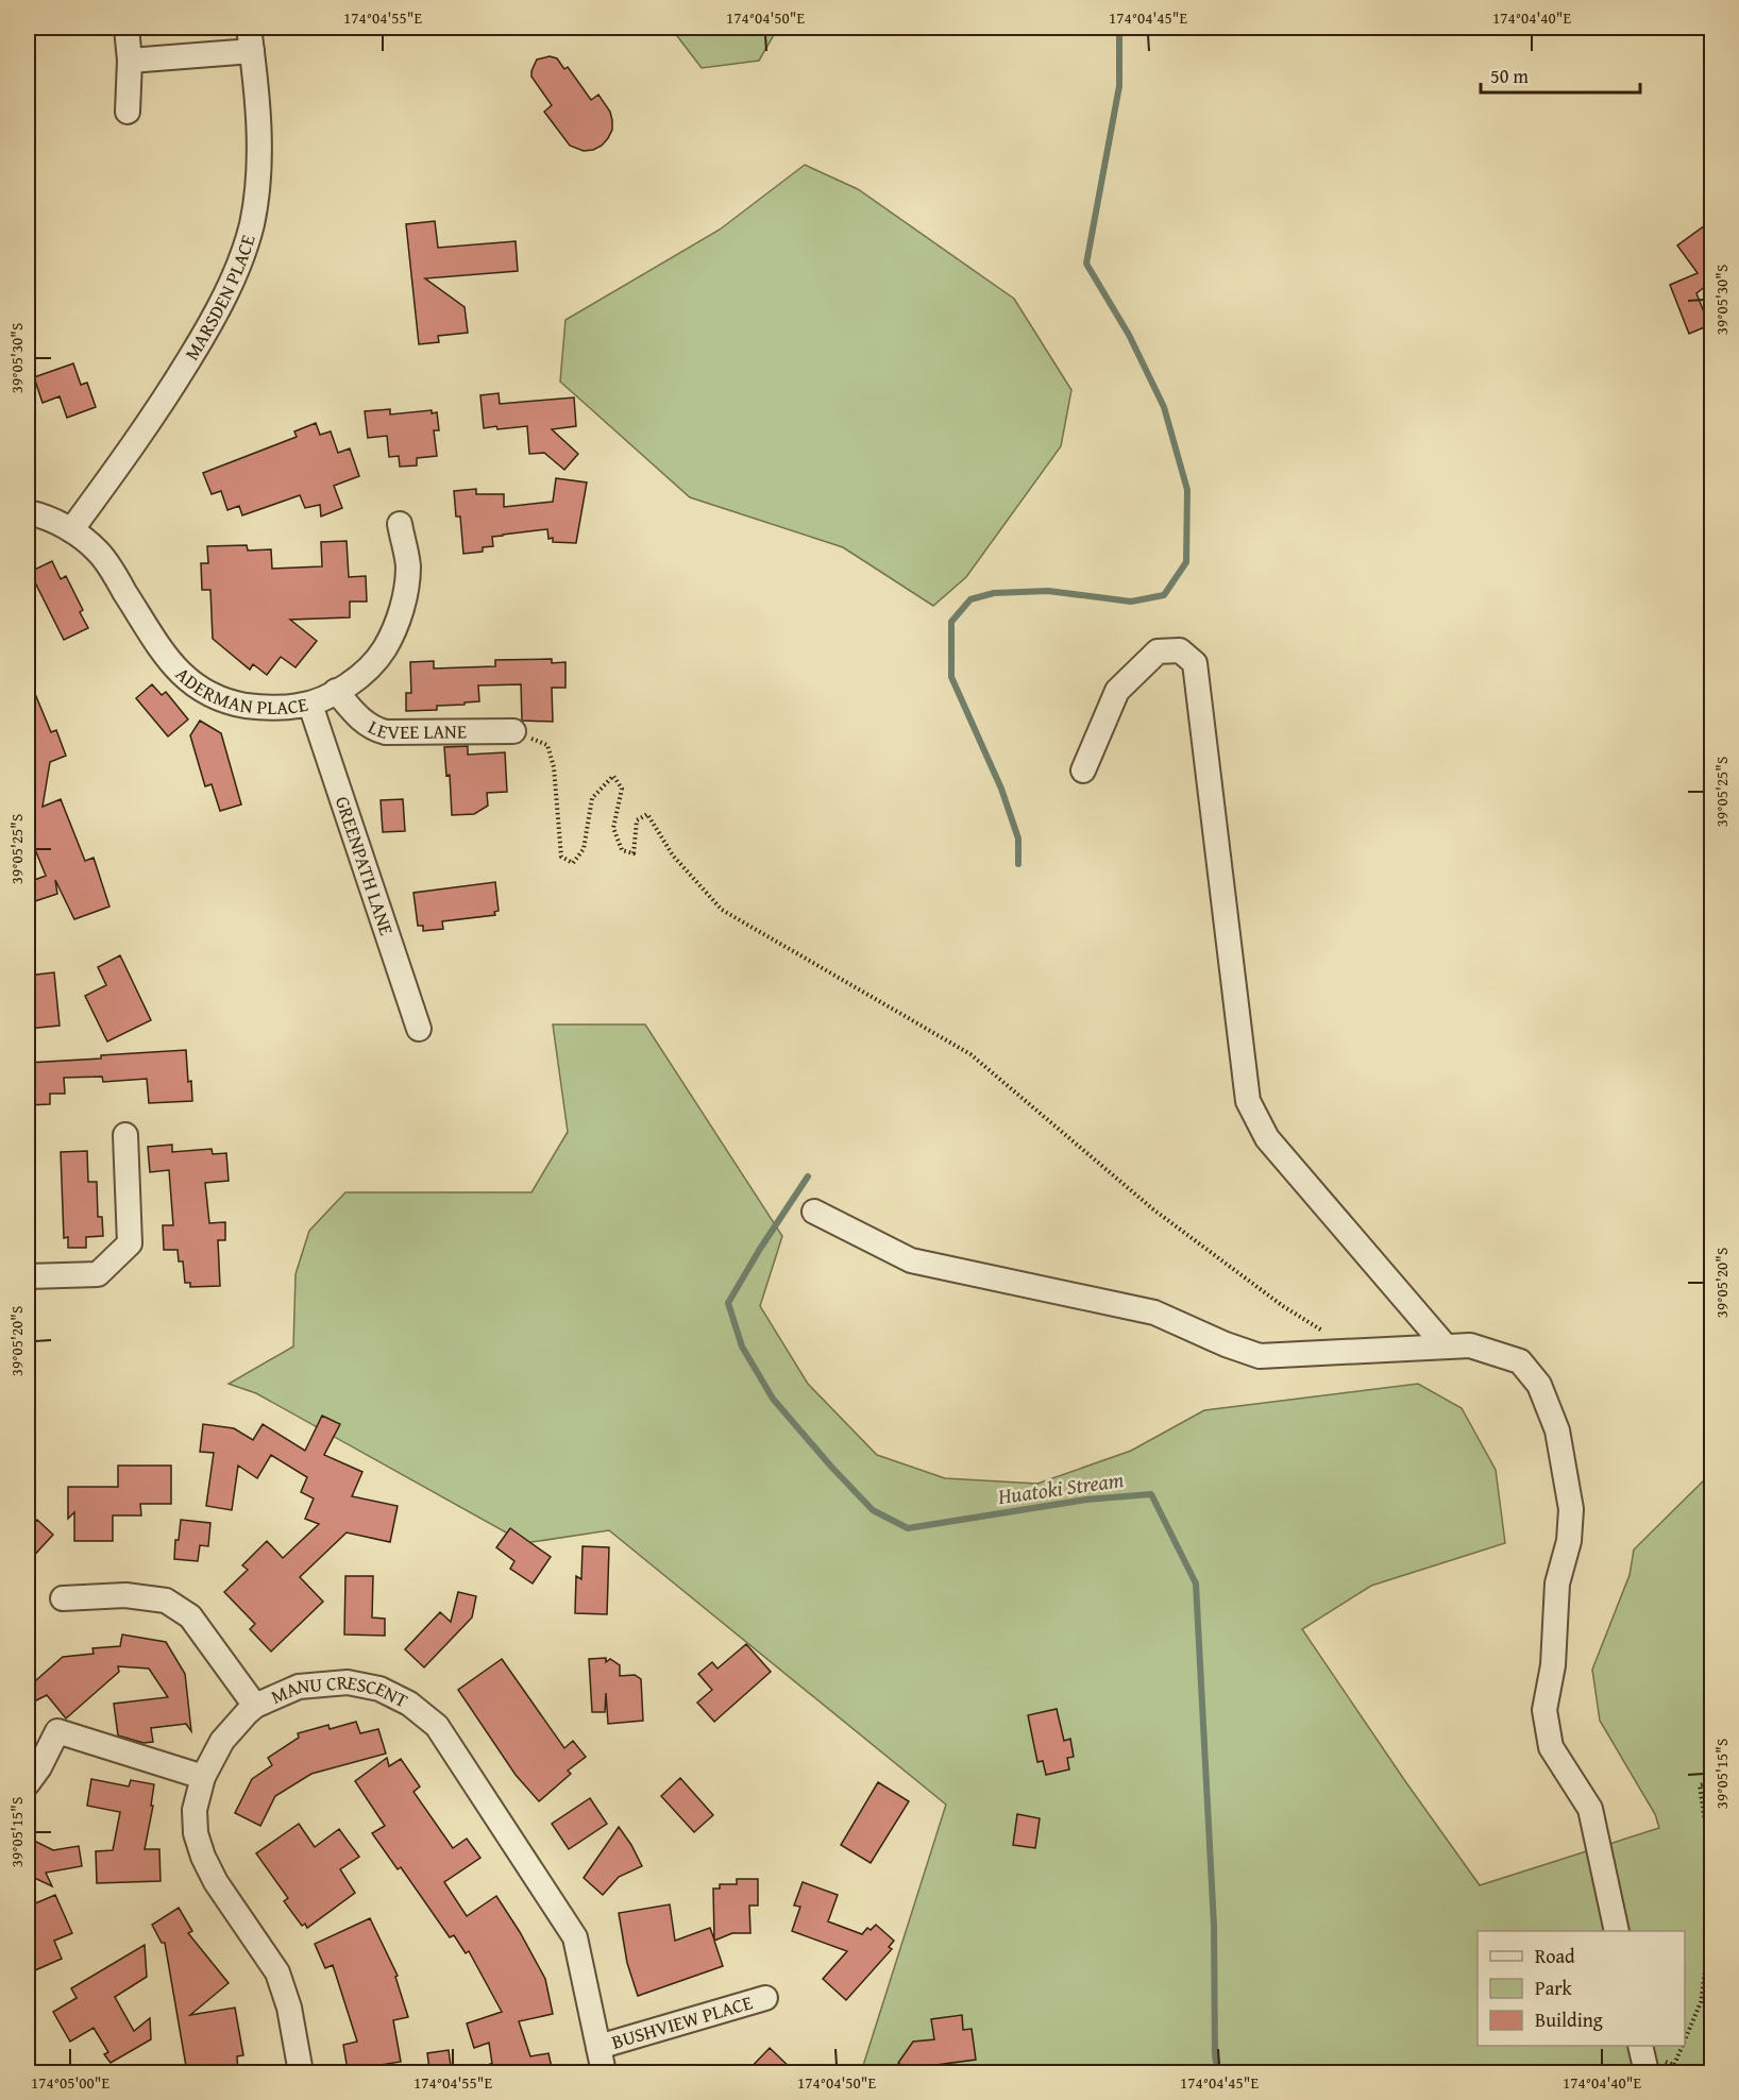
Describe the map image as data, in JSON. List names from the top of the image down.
{
  "streets": {
    "street": [
      "MARSDEN PLACE",
      "ADERMAN PLACE",
      "LEVEE LANE",
      "GREENPATH LANE",
      "MANU CRESCENT",
      "BUSHVIEW PLACE"
    ]
  },
  "crossings": [
    ["MARSDEN PLACE", "ADERMAN PLACE"],
    ["ADERMAN PLACE", "LEVEE LANE"],
    ["ADERMAN PLACE", "GREENPATH LANE"],
    ["MANU CRESCENT", "BUSHVIEW PLACE"]
  ],
  "water": ["Huatoki Stream"],
  "legend": ["Road", "Park", "Building"],
  "scale_bar": "50 m",
  "coordinates": [
    "174°04'55\"E",
    "174°04'50\"E",
    "174°04'45\"E",
    "174°04'40\"E",
    "39°05'30\"S",
    "39°05'25\"S",
    "39°05'20\"S",
    "39°05'15\"S",
    "174°05'00\"E"
  ]
}
